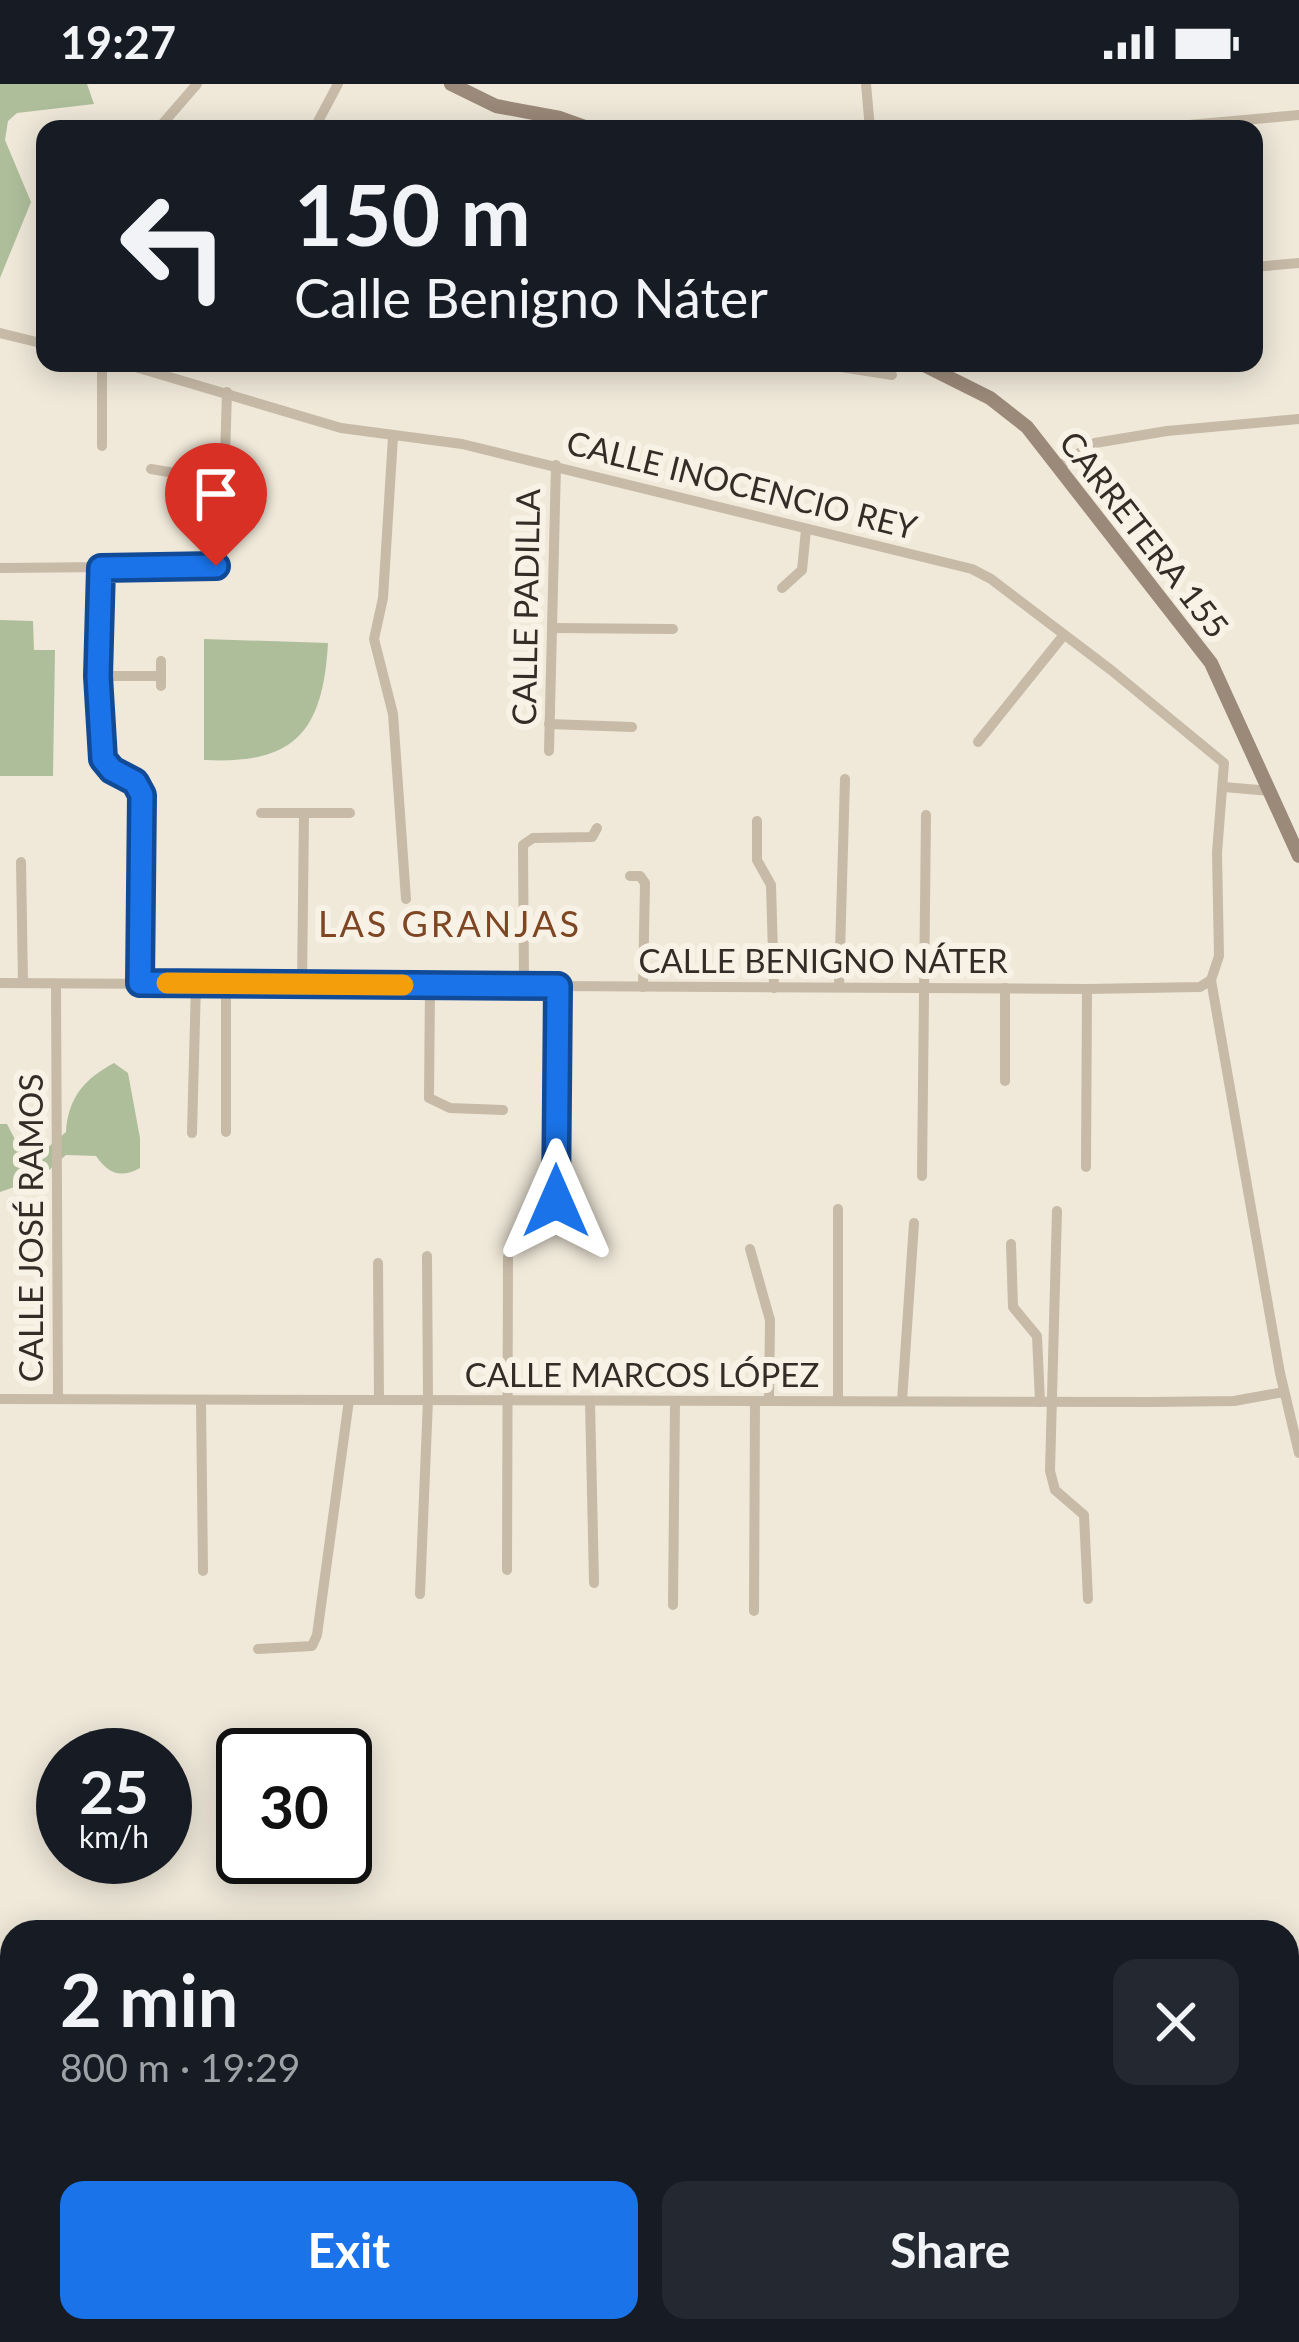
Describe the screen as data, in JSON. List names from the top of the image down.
{
  "streets": {
    "street": [
      "CALLE INOCENCIO REY",
      "CARRETERA 155",
      "CALLE PADILLA",
      "CALLE BENIGNO NÁTER",
      "CALLE JOSÉ RAMOS",
      "CALLE MARCOS LÓPEZ"
    ]
  },
  "crossings": [
    ["CALLE INOCENCIO REY", "CALLE PADILLA"],
    ["CALLE BENIGNO NÁTER", "CALLE JOSÉ RAMOS"],
    ["CALLE JOSÉ RAMOS", "CALLE MARCOS LÓPEZ"]
  ],
  "districts": ["LAS GRANJAS"],
  "page": {
    "status": "19:27",
    "turn": ["150 m", "Calle Benigno Náter"],
    "speed": "25 km/h",
    "limit": "30",
    "heading": ["2 min", "800 m · 19:29"],
    "buttons": ["Exit", "Share"]
  }
}
